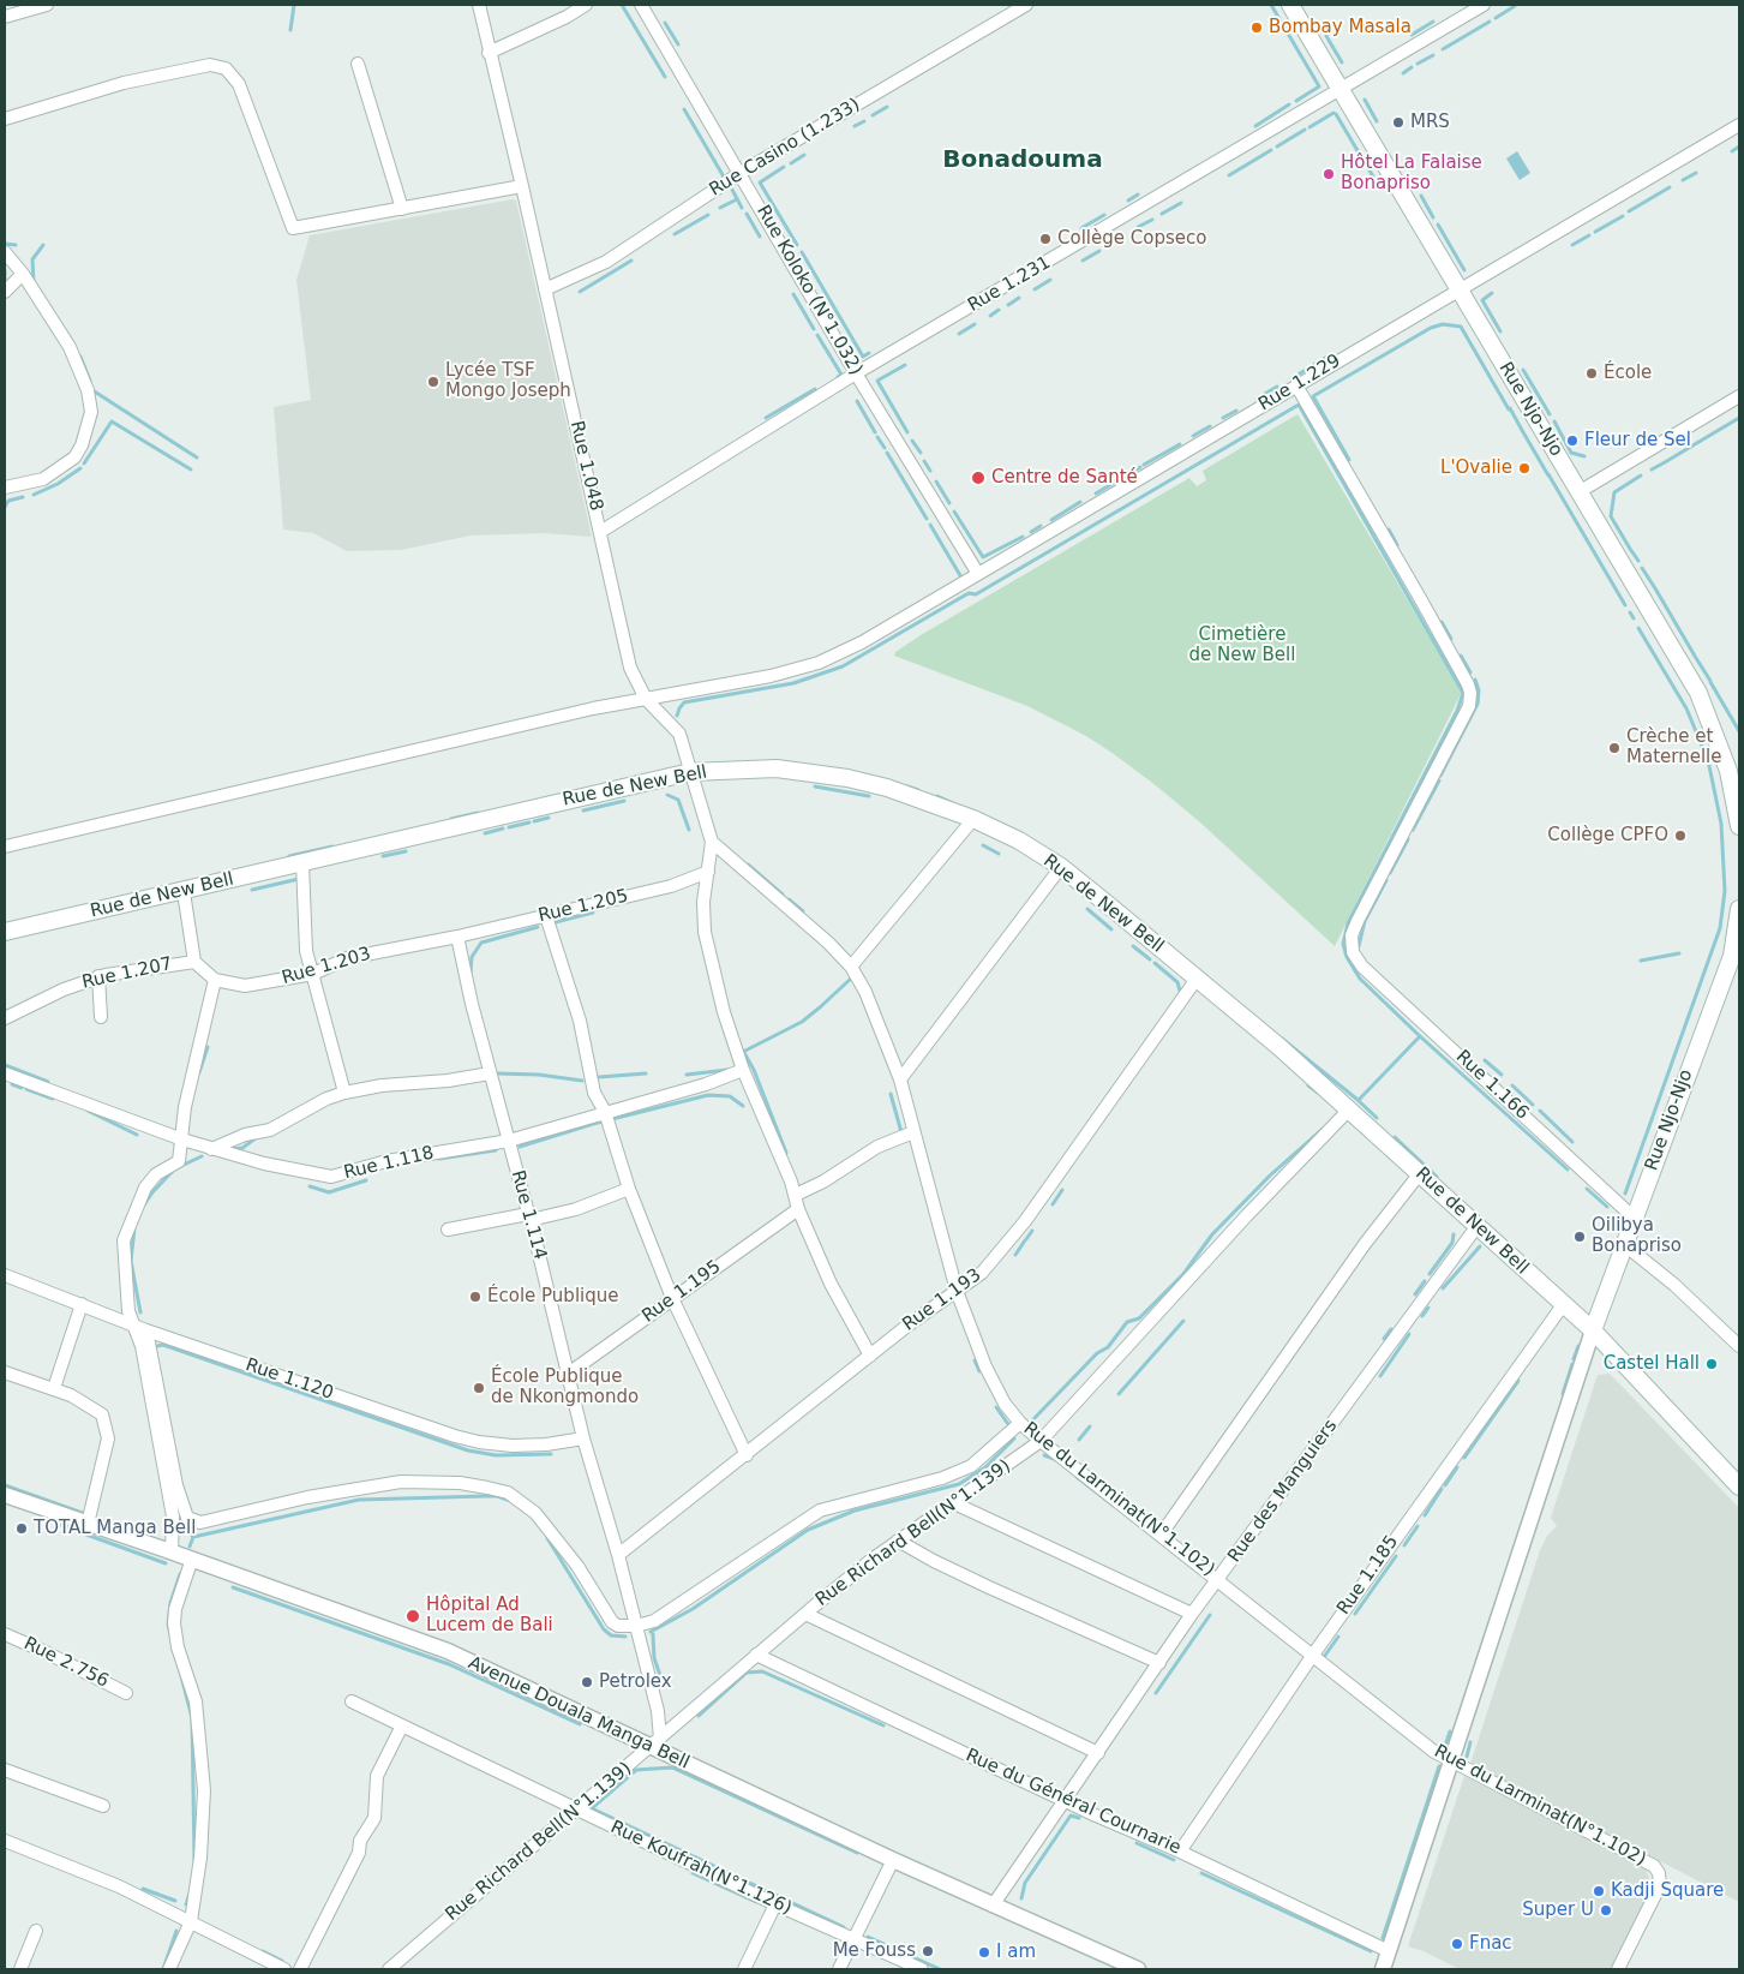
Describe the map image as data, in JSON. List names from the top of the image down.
{
  "streets": {
    "main road": ["Rue Njo-Njo", "Rue de New Bell"],
    "street": [
      "Rue Casino (1.233)",
      "Rue 1.231",
      "Rue Koloko (N°1.032)",
      "Rue 1.229",
      "Rue 1.048",
      "Rue 1.205",
      "Rue 1.203",
      "Rue 1.207",
      "Rue 1.166",
      "Rue 1.118",
      "Rue 1.114",
      "Rue 1.195",
      "Rue 1.193",
      "Rue 1.120",
      "Rue des Manguiers",
      "Rue du Larminat(N°1.102)",
      "Rue Richard Bell(N°1.139)",
      "Rue 1.185",
      "Rue 2.756",
      "Avenue Douala Manga Bell",
      "Rue du Général Cournarie",
      "Rue Koufrah(N°1.126)"
    ]
  },
  "crossings": [
    ["Rue Casino (1.233)", "Rue Koloko (N°1.032)"],
    ["Rue Casino (1.233)", "Rue 1.048"],
    ["Rue 1.231", "Rue Koloko (N°1.032)"],
    ["Rue 1.231", "Rue Njo-Njo"],
    ["Rue 1.231", "Rue 1.048"],
    ["Rue Koloko (N°1.032)", "Rue 1.229"],
    ["Rue 1.229", "Rue Njo-Njo"],
    ["Rue 1.229", "Rue 1.048"],
    ["Rue 1.229", "Rue 1.166"],
    ["Rue Njo-Njo", "Rue de New Bell"],
    ["Rue Njo-Njo", "Rue 1.166"],
    ["Rue 1.048", "Rue de New Bell"],
    ["Rue de New Bell", "Rue 1.193"],
    ["Rue de New Bell", "Rue des Manguiers"],
    ["Rue de New Bell", "Rue Richard Bell(N°1.139)"],
    ["Rue de New Bell", "Rue 1.185"],
    ["Rue 1.205", "Rue 1.203"],
    ["Rue 1.205", "Rue 1.114"],
    ["Rue 1.203", "Rue 1.207"],
    ["Rue 1.203", "Rue 1.114"],
    ["Rue 1.118", "Rue 1.114"],
    ["Rue 1.114", "Rue 1.195"],
    ["Rue 1.114", "Rue 1.193"],
    ["Rue 1.114", "Rue 1.120"],
    ["Rue 1.114", "Rue Richard Bell(N°1.139)"],
    ["Rue 1.114", "Avenue Douala Manga Bell"],
    ["Rue 1.193", "Rue du Larminat(N°1.102)"],
    ["Rue des Manguiers", "Rue du Larminat(N°1.102)"],
    ["Rue des Manguiers", "Avenue Douala Manga Bell"],
    ["Rue des Manguiers", "Rue du Général Cournarie"],
    ["Rue du Larminat(N°1.102)", "Rue Richard Bell(N°1.139)"],
    ["Rue du Larminat(N°1.102)", "Rue 1.185"],
    ["Rue Richard Bell(N°1.139)", "Avenue Douala Manga Bell"],
    ["Rue Richard Bell(N°1.139)", "Rue du Général Cournarie"],
    ["Rue Richard Bell(N°1.139)", "Rue Koufrah(N°1.126)"],
    ["Rue 1.185", "Rue du Général Cournarie"]
  ],
  "districts": ["Bonadouma"],
  "parks": ["Cimetière de New Bell"],
  "places": [
    "Bombay Masala",
    "MRS",
    "Hôtel La Falaise Bonapriso",
    "Collège Copseco",
    "École",
    "Lycée TSF Mongo Joseph",
    "Fleur de Sel",
    "L'Ovalie",
    "Centre de Santé",
    "Crèche et Maternelle",
    "Collège CPFO",
    "Oilibya Bonapriso",
    "École Publique",
    "Castel Hall",
    "École Publique de Nkongmondo",
    "TOTAL Manga Bell",
    "Hôpital Ad Lucem de Bali",
    "Petrolex",
    "Kadji Square",
    "Super U",
    "Fnac",
    "Me Fouss",
    "I am"
  ]
}
